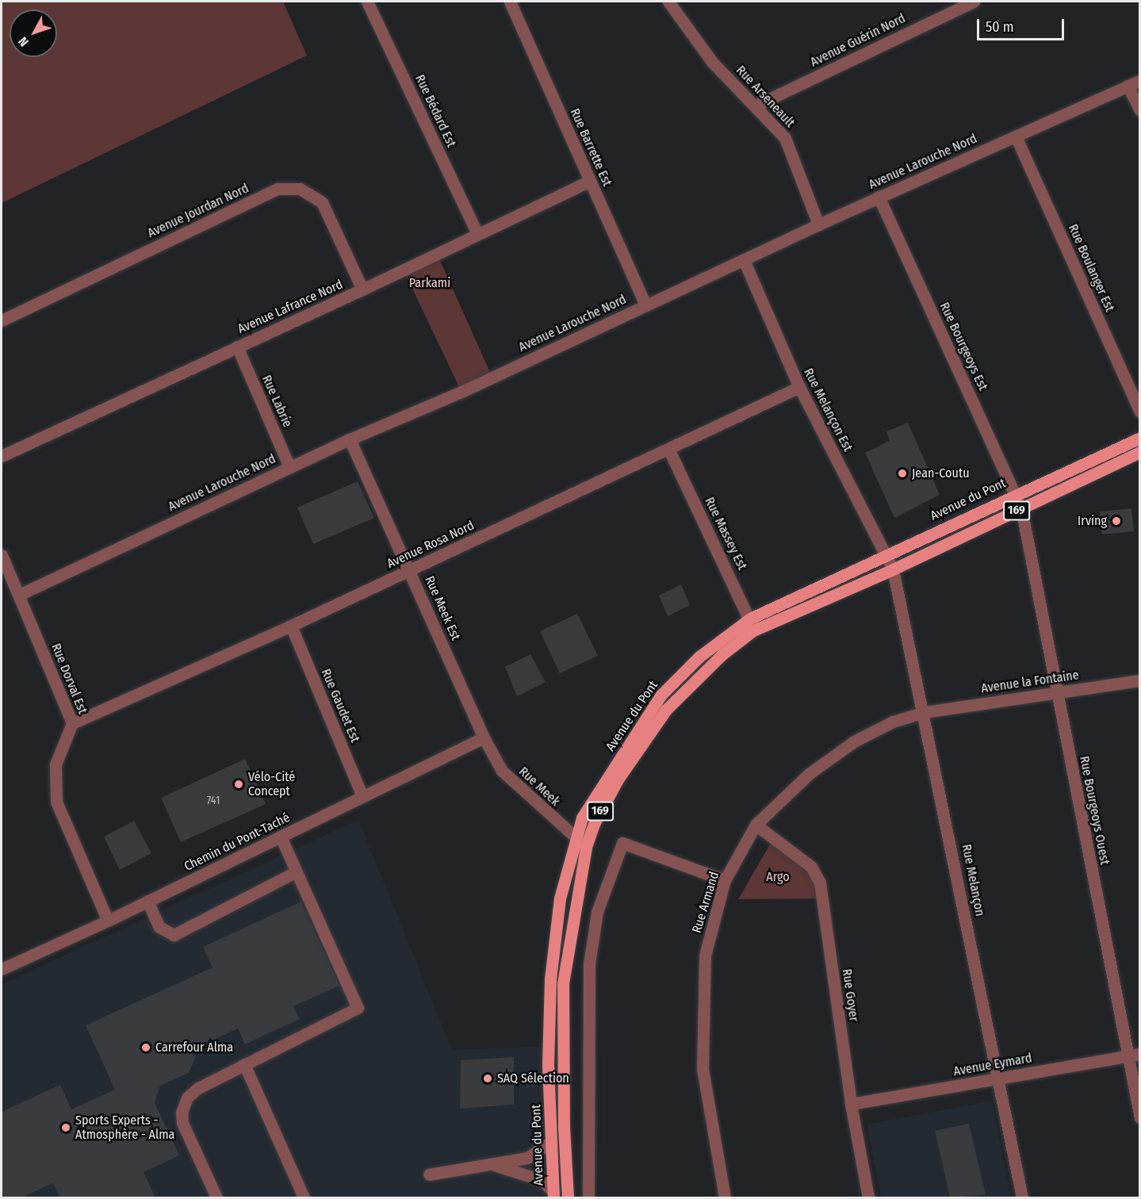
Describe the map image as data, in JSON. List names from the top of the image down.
{
  "streets": {
    "main road": ["Avenue du Pont", "169"],
    "street": [
      "Avenue Guérin Nord",
      "Rue Arseneault",
      "Rue Bédard Est",
      "Rue Barrette Est",
      "Avenue Larouche Nord",
      "Avenue Jourdan Nord",
      "Rue Boulanger Est",
      "Avenue Lafrance Nord",
      "Rue Bourgeoys Est",
      "Rue Labrie",
      "Rue Melançon Est",
      "Rue Massey Est",
      "Avenue Rosa Nord",
      "Rue Meek Est",
      "Rue Dorval Est",
      "Avenue la Fontaine",
      "Rue Gaudet Est",
      "Rue Meek",
      "Rue Bourgeoys Ouest",
      "Chemin du Pont-Taché",
      "Rue Melançon",
      "Rue Armand",
      "Rue Goyer",
      "Avenue Eymard"
    ]
  },
  "crossings": [
    ["Avenue Guérin Nord", "Rue Arseneault"],
    ["Rue Arseneault", "Avenue Larouche Nord"],
    ["Rue Bédard Est", "Avenue Lafrance Nord"],
    ["Rue Barrette Est", "Avenue Larouche Nord"],
    ["Rue Barrette Est", "Avenue Lafrance Nord"],
    ["Avenue Larouche Nord", "Rue Boulanger Est"],
    ["Avenue Larouche Nord", "Rue Bourgeoys Est"],
    ["Avenue Larouche Nord", "Rue Labrie"],
    ["Avenue Larouche Nord", "Rue Melançon Est"],
    ["Avenue Larouche Nord", "Rue Meek Est"],
    ["Avenue Larouche Nord", "Rue Dorval Est"],
    ["Avenue Jourdan Nord", "Avenue Lafrance Nord"],
    ["Avenue Lafrance Nord", "Rue Labrie"],
    ["Rue Bourgeoys Est", "Avenue du Pont"],
    ["Rue Bourgeoys Est", "Rue Bourgeoys Ouest"],
    ["Rue Melançon Est", "Avenue du Pont"],
    ["Rue Melançon Est", "Avenue Rosa Nord"],
    ["Rue Melançon Est", "Rue Melançon"],
    ["Avenue du Pont", "Rue Massey Est"],
    ["Avenue du Pont", "Rue Meek"],
    ["Avenue du Pont", "Rue Bourgeoys Ouest"],
    ["Avenue du Pont", "Rue Melançon"],
    ["Rue Massey Est", "Avenue Rosa Nord"],
    ["Avenue Rosa Nord", "Rue Meek Est"],
    ["Avenue Rosa Nord", "Rue Dorval Est"],
    ["Avenue Rosa Nord", "Rue Gaudet Est"],
    ["Rue Meek Est", "Rue Meek"],
    ["Rue Meek Est", "Chemin du Pont-Taché"],
    ["Rue Dorval Est", "Chemin du Pont-Taché"],
    ["Avenue la Fontaine", "Rue Bourgeoys Ouest"],
    ["Avenue la Fontaine", "Rue Melançon"],
    ["Avenue la Fontaine", "Rue Armand"],
    ["Rue Gaudet Est", "Chemin du Pont-Taché"],
    ["Rue Meek", "Chemin du Pont-Taché"],
    ["Rue Bourgeoys Ouest", "Avenue Eymard"],
    ["Rue Melançon", "Rue Armand"],
    ["Rue Melançon", "Avenue Eymard"],
    ["Rue Armand", "Rue Goyer"],
    ["Rue Goyer", "Avenue Eymard"]
  ],
  "parks": ["Parkami", "Argo"],
  "places": [
    "Jean-Coutu",
    "Irving",
    "Vélo-Cité Concept",
    "Carrefour Alma",
    "SAQ Sélection",
    "Sports Experts - Atmosphère - Alma"
  ],
  "house_numbers": ["741"],
  "scale_bar": "50 m",
  "north": "bottom left"
}
